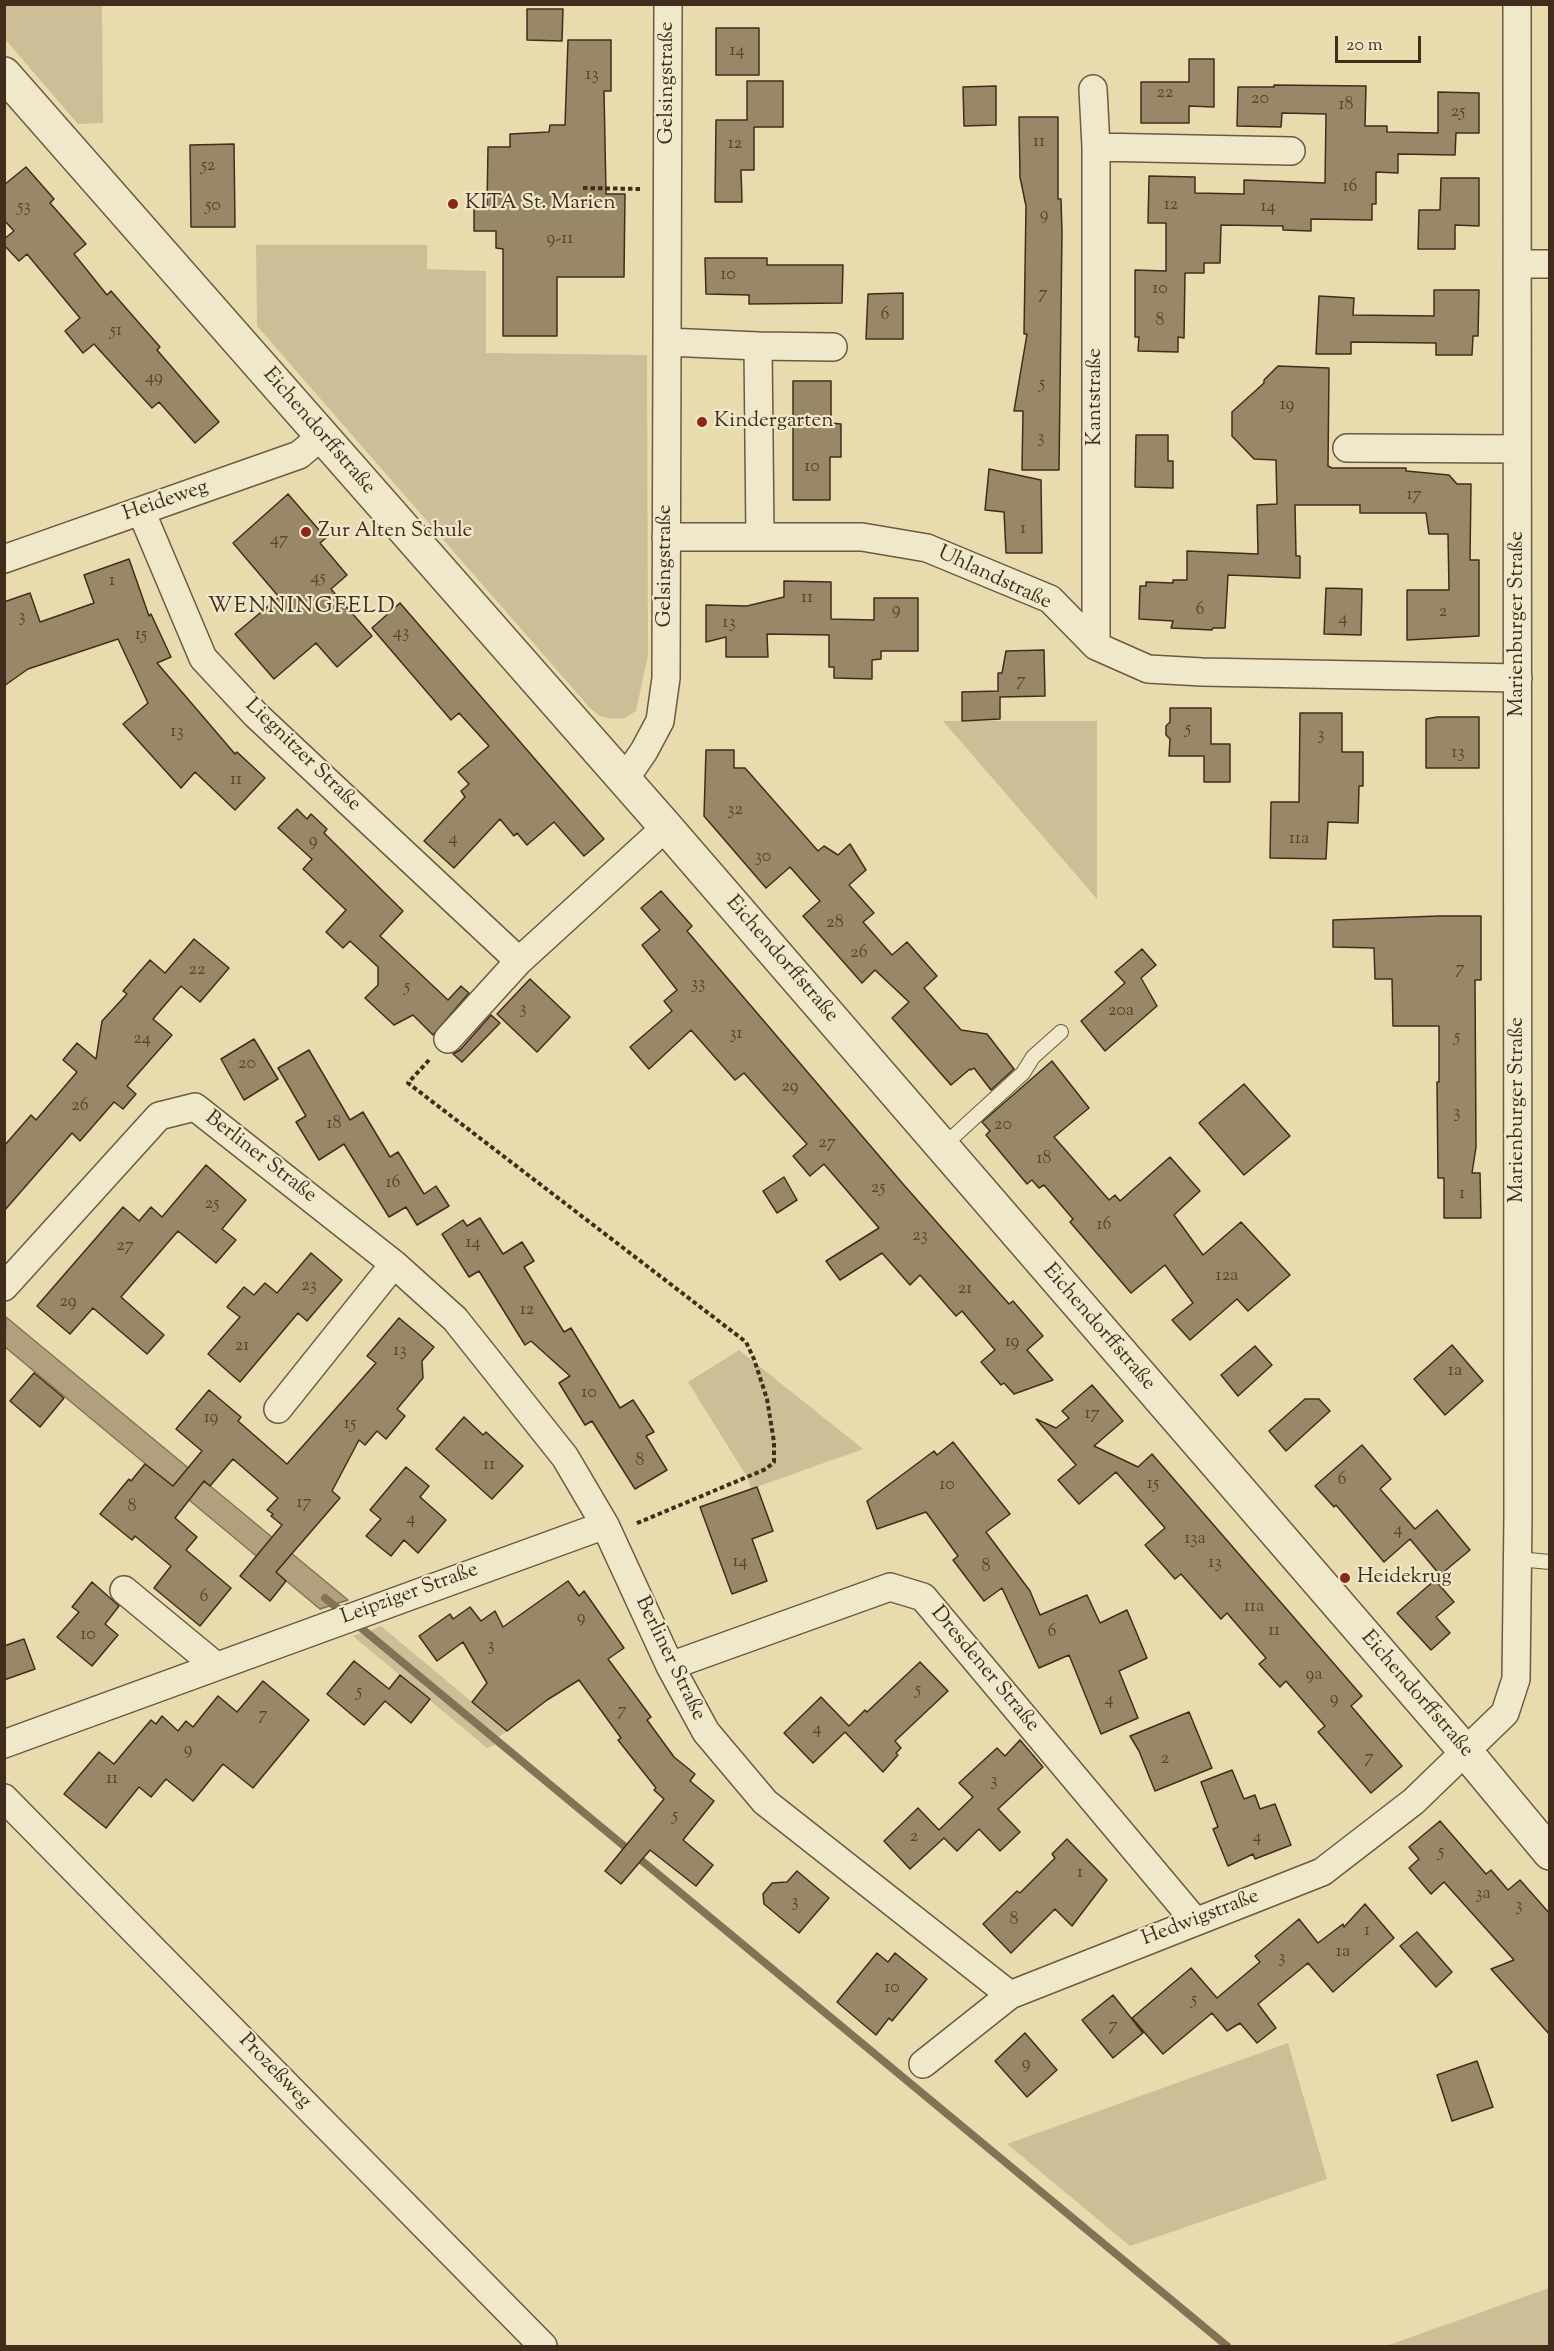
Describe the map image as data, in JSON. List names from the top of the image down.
{
  "streets": {
    "street": [
      "Gelsingstraße",
      "Kantstraße",
      "Eichendorffstraße",
      "Heideweg",
      "Uhlandstraße",
      "Marienburger Straße",
      "Liegnitzer Straße",
      "Berliner Straße",
      "Leipziger Straße",
      "Dresdener Straße",
      "Hedwigstraße",
      "Prozeßweg"
    ]
  },
  "crossings": [
    ["Gelsingstraße", "Eichendorffstraße"],
    ["Gelsingstraße", "Uhlandstraße"],
    ["Kantstraße", "Uhlandstraße"],
    ["Eichendorffstraße", "Heideweg"],
    ["Eichendorffstraße", "Marienburger Straße"],
    ["Eichendorffstraße", "Hedwigstraße"],
    ["Heideweg", "Liegnitzer Straße"],
    ["Uhlandstraße", "Marienburger Straße"],
    ["Marienburger Straße", "Hedwigstraße"],
    ["Berliner Straße", "Leipziger Straße"],
    ["Berliner Straße", "Dresdener Straße"],
    ["Berliner Straße", "Hedwigstraße"],
    ["Dresdener Straße", "Hedwigstraße"]
  ],
  "districts": ["WENNINGFELD"],
  "places": [
    "KITA St. Marien",
    "Kindergarten",
    "Zur Alten Schule",
    "Heidekrug"
  ],
  "house_numbers": [
    "14",
    "13",
    "22",
    "20",
    "18",
    "25",
    "11",
    "12",
    "52",
    "16",
    "12",
    "50",
    "53",
    "14",
    "9",
    "9-11",
    "10",
    "10",
    "7",
    "6",
    "8",
    "51",
    "49",
    "5",
    "19",
    "3",
    "10",
    "17",
    "1",
    "47",
    "45",
    "1",
    "11",
    "9",
    "6",
    "2",
    "3",
    "4",
    "13",
    "43",
    "15",
    "7",
    "5",
    "13",
    "3",
    "13",
    "11",
    "32",
    "4",
    "11a",
    "9",
    "30",
    "28",
    "26",
    "7",
    "22",
    "33",
    "5",
    "3",
    "20a",
    "31",
    "5",
    "24",
    "20",
    "29",
    "26",
    "3",
    "18",
    "20",
    "27",
    "18",
    "16",
    "25",
    "1",
    "25",
    "16",
    "23",
    "14",
    "27",
    "12a",
    "23",
    "21",
    "29",
    "12",
    "19",
    "21",
    "13",
    "1a",
    "10",
    "17",
    "19",
    "15",
    "8",
    "11",
    "6",
    "15",
    "10",
    "17",
    "8",
    "4",
    "4",
    "13a",
    "14",
    "13",
    "8",
    "6",
    "11a",
    "9",
    "11",
    "6",
    "10",
    "3",
    "9a",
    "5",
    "5",
    "9",
    "4",
    "7",
    "7",
    "4",
    "9",
    "7",
    "2",
    "11",
    "3",
    "5",
    "2",
    "4",
    "5",
    "1",
    "3a",
    "3",
    "3",
    "8",
    "1",
    "1a",
    "3",
    "10",
    "5",
    "7",
    "9"
  ],
  "scale_bar": "20 m"
}
